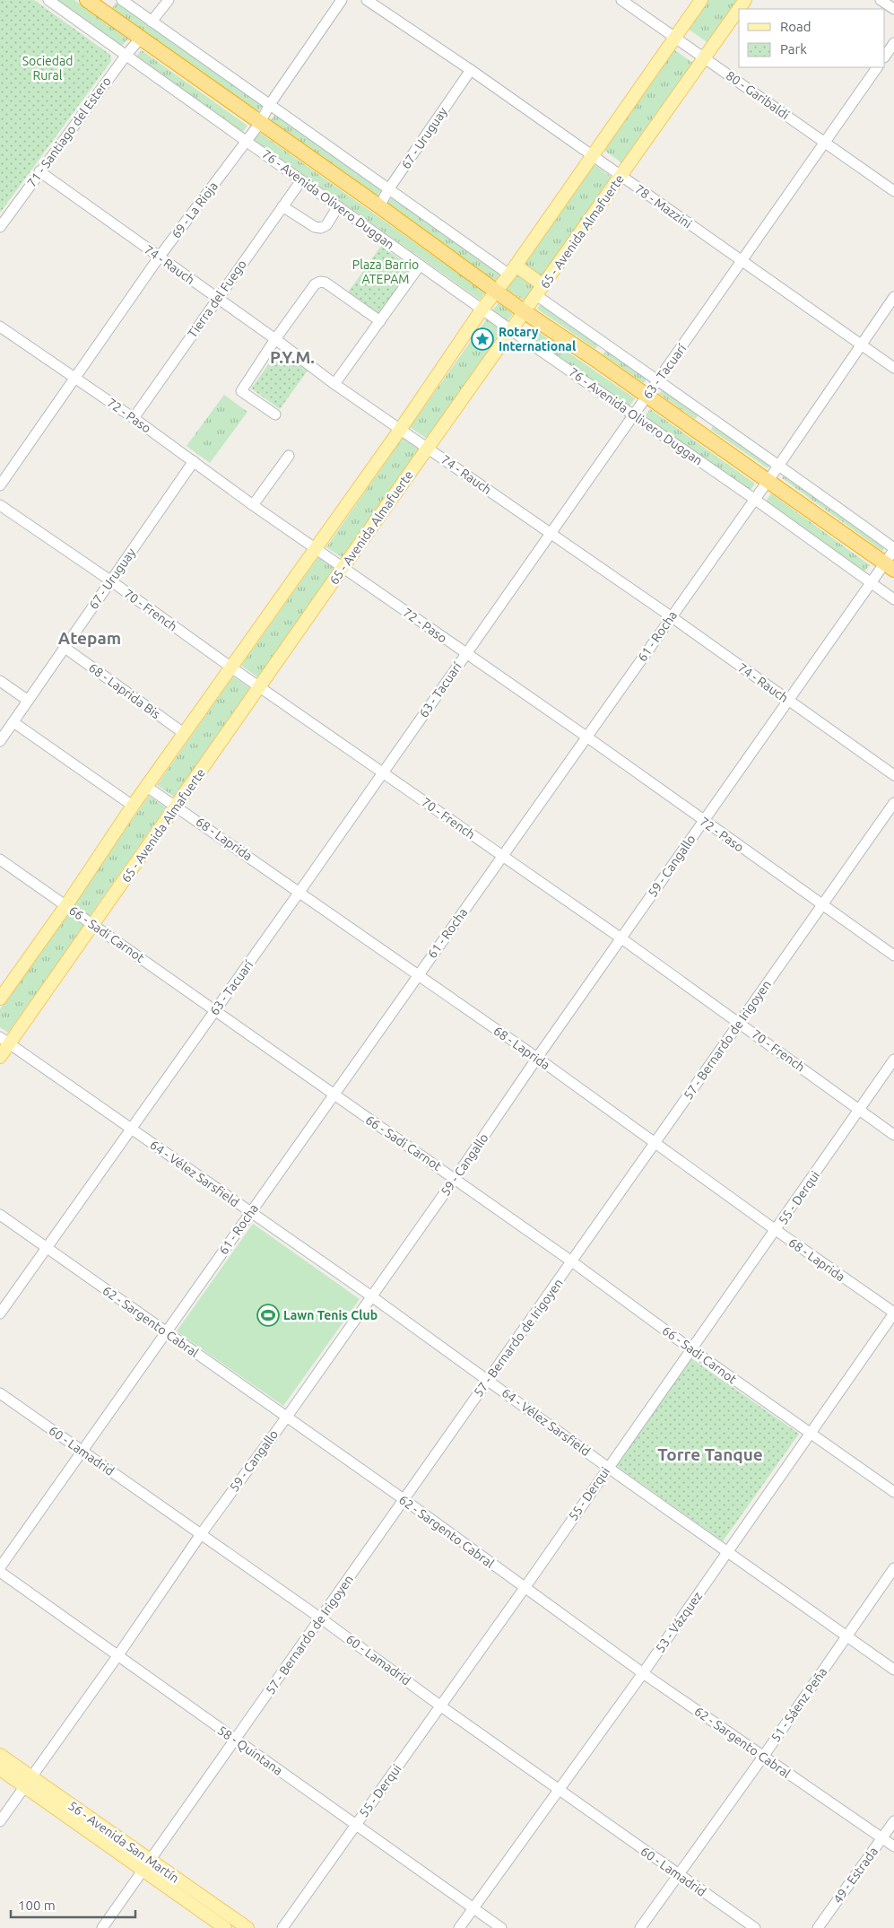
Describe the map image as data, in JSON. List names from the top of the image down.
{
  "streets": {
    "highway": ["76 - Avenida Olivero Duggan"],
    "main road": ["65 - Avenida Almafuerte", "56 - Avenida San Martín"],
    "street": [
      "80 - Garibaldi",
      "71 - Santiago del Estero",
      "67 - Uruguay",
      "78 - Mazzini",
      "69 - La Rioja",
      "74 - Rauch",
      "Tierra del Fuego",
      "63 - Tacuarí",
      "72 - Paso",
      "70 - French",
      "61 - Rocha",
      "68 - Laprida Bis",
      "68 - Laprida",
      "59 - Cangallo",
      "66 - Sadi Carnot",
      "57 - Bernardo de Irigoyen",
      "64 - Vélez Sarsfield",
      "55 - Derqui",
      "62 - Sargento Cabral",
      "60 - Lamadrid",
      "53 - Vázquez",
      "51 - Sáenz Peña",
      "58 - Quintana",
      "49 - Estrada"
    ]
  },
  "crossings": [
    ["80 - Garibaldi", "65 - Avenida Almafuerte"],
    ["80 - Garibaldi", "63 - Tacuarí"],
    ["71 - Santiago del Estero", "76 - Avenida Olivero Duggan"],
    ["71 - Santiago del Estero", "74 - Rauch"],
    ["67 - Uruguay", "76 - Avenida Olivero Duggan"],
    ["67 - Uruguay", "78 - Mazzini"],
    ["67 - Uruguay", "72 - Paso"],
    ["67 - Uruguay", "70 - French"],
    ["67 - Uruguay", "68 - Laprida Bis"],
    ["76 - Avenida Olivero Duggan", "69 - La Rioja"],
    ["76 - Avenida Olivero Duggan", "65 - Avenida Almafuerte"],
    ["76 - Avenida Olivero Duggan", "Tierra del Fuego"],
    ["76 - Avenida Olivero Duggan", "63 - Tacuarí"],
    ["76 - Avenida Olivero Duggan", "61 - Rocha"],
    ["76 - Avenida Olivero Duggan", "59 - Cangallo"],
    ["78 - Mazzini", "65 - Avenida Almafuerte"],
    ["78 - Mazzini", "63 - Tacuarí"],
    ["78 - Mazzini", "61 - Rocha"],
    ["69 - La Rioja", "74 - Rauch"],
    ["69 - La Rioja", "72 - Paso"],
    ["65 - Avenida Almafuerte", "74 - Rauch"],
    ["65 - Avenida Almafuerte", "72 - Paso"],
    ["65 - Avenida Almafuerte", "70 - French"],
    ["65 - Avenida Almafuerte", "68 - Laprida"],
    ["65 - Avenida Almafuerte", "66 - Sadi Carnot"],
    ["65 - Avenida Almafuerte", "64 - Vélez Sarsfield"],
    ["74 - Rauch", "Tierra del Fuego"],
    ["74 - Rauch", "63 - Tacuarí"],
    ["74 - Rauch", "61 - Rocha"],
    ["74 - Rauch", "59 - Cangallo"],
    ["Tierra del Fuego", "72 - Paso"],
    ["63 - Tacuarí", "72 - Paso"],
    ["63 - Tacuarí", "70 - French"],
    ["63 - Tacuarí", "68 - Laprida"],
    ["63 - Tacuarí", "66 - Sadi Carnot"],
    ["63 - Tacuarí", "64 - Vélez Sarsfield"],
    ["63 - Tacuarí", "62 - Sargento Cabral"],
    ["72 - Paso", "61 - Rocha"],
    ["72 - Paso", "59 - Cangallo"],
    ["72 - Paso", "57 - Bernardo de Irigoyen"],
    ["70 - French", "61 - Rocha"],
    ["70 - French", "59 - Cangallo"],
    ["70 - French", "57 - Bernardo de Irigoyen"],
    ["70 - French", "55 - Derqui"],
    ["61 - Rocha", "68 - Laprida"],
    ["61 - Rocha", "66 - Sadi Carnot"],
    ["61 - Rocha", "64 - Vélez Sarsfield"],
    ["61 - Rocha", "62 - Sargento Cabral"],
    ["61 - Rocha", "60 - Lamadrid"],
    ["68 - Laprida", "59 - Cangallo"],
    ["68 - Laprida", "57 - Bernardo de Irigoyen"],
    ["68 - Laprida", "55 - Derqui"],
    ["68 - Laprida", "53 - Vázquez"],
    ["59 - Cangallo", "66 - Sadi Carnot"],
    ["59 - Cangallo", "64 - Vélez Sarsfield"],
    ["59 - Cangallo", "62 - Sargento Cabral"],
    ["59 - Cangallo", "60 - Lamadrid"],
    ["59 - Cangallo", "58 - Quintana"],
    ["59 - Cangallo", "56 - Avenida San Martín"],
    ["66 - Sadi Carnot", "57 - Bernardo de Irigoyen"],
    ["66 - Sadi Carnot", "55 - Derqui"],
    ["66 - Sadi Carnot", "53 - Vázquez"],
    ["57 - Bernardo de Irigoyen", "64 - Vélez Sarsfield"],
    ["57 - Bernardo de Irigoyen", "62 - Sargento Cabral"],
    ["57 - Bernardo de Irigoyen", "60 - Lamadrid"],
    ["57 - Bernardo de Irigoyen", "58 - Quintana"],
    ["57 - Bernardo de Irigoyen", "56 - Avenida San Martín"],
    ["64 - Vélez Sarsfield", "55 - Derqui"],
    ["64 - Vélez Sarsfield", "53 - Vázquez"],
    ["64 - Vélez Sarsfield", "51 - Sáenz Peña"],
    ["55 - Derqui", "62 - Sargento Cabral"],
    ["55 - Derqui", "60 - Lamadrid"],
    ["55 - Derqui", "58 - Quintana"],
    ["62 - Sargento Cabral", "53 - Vázquez"],
    ["62 - Sargento Cabral", "51 - Sáenz Peña"],
    ["62 - Sargento Cabral", "49 - Estrada"],
    ["60 - Lamadrid", "53 - Vázquez"],
    ["60 - Lamadrid", "51 - Sáenz Peña"],
    ["53 - Vázquez", "58 - Quintana"]
  ],
  "districts": ["P.Y.M.", "Atepam", "Torre Tanque"],
  "parks": ["Sociedad Rural", "Plaza Barrio ATEPAM"],
  "places": {
    "place": ["Rotary International"],
    "sports": ["Lawn Tenis Club"]
  },
  "legend": ["Road", "Park"],
  "scale_bar": "100 m"
}
